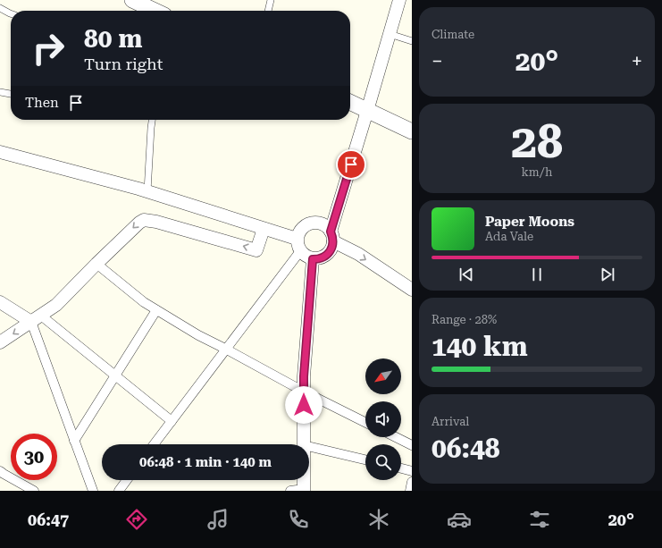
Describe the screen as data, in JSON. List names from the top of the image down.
{
  "north": "bottom left",
  "page": {
    "tile": [
      "Climate",
      ["28", "km/h"],
      ["Range · 28%", "140 km"],
      ["Arrival", "06:48"]
    ],
    "turn": ["80 m", "Turn right"],
    "heat": ["−", "20°", "+"],
    "then": "Then",
    "song": ["Paper Moons", "Ada Vale"],
    "limit": "30",
    "trip": "06:48 · 1 min · 140 m",
    "tabs": ["06:47", "20°"]
  }
}
